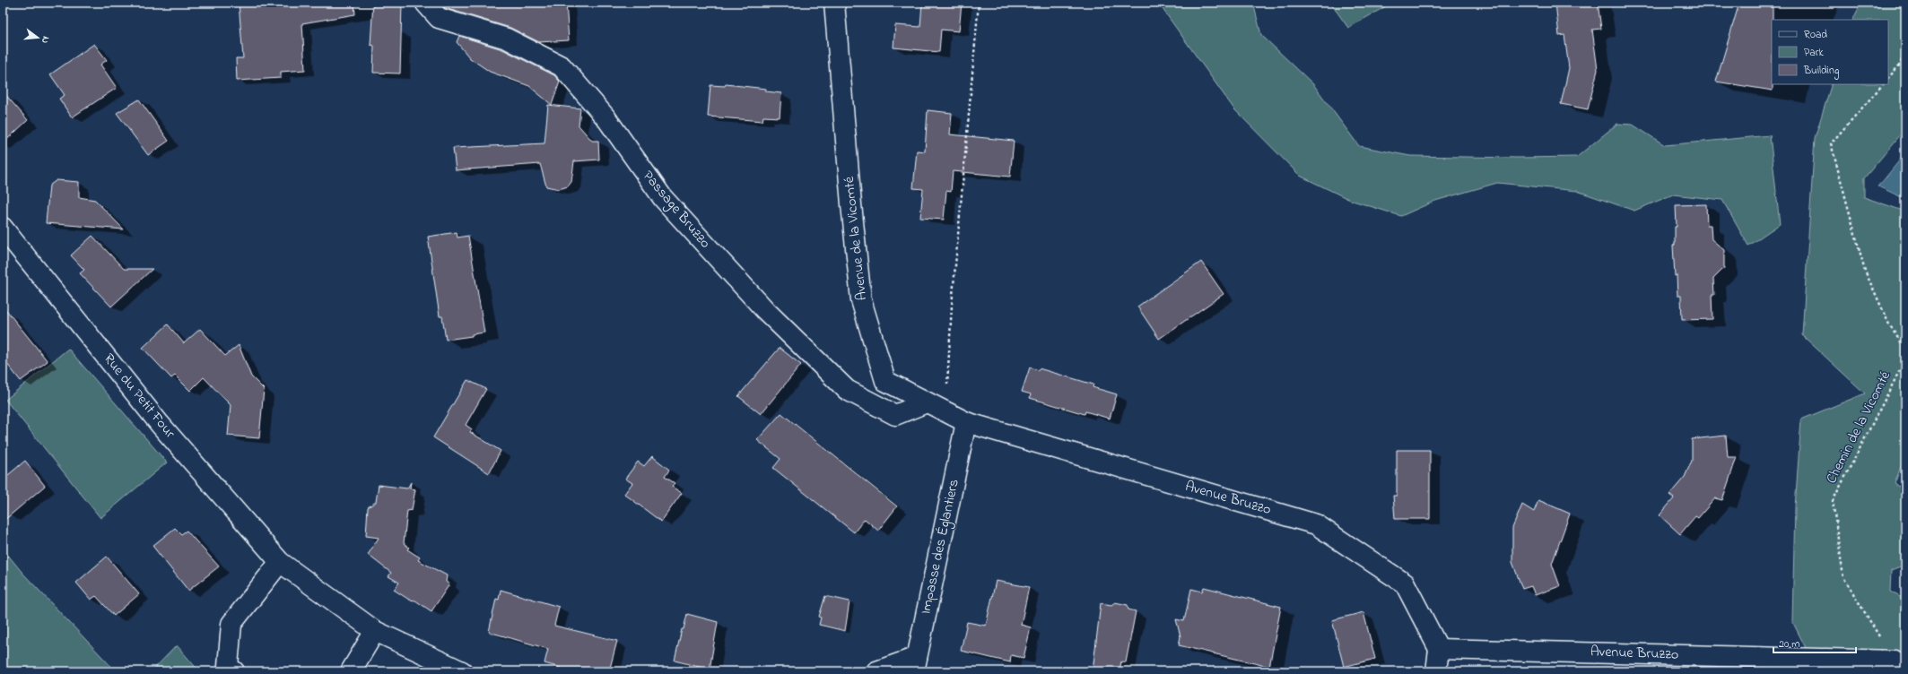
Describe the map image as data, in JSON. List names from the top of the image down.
{
  "streets": {
    "street": [
      "Passage Bruzzo",
      "Avenue de la Vicomté",
      "Rue du Petit Four",
      "Avenue Bruzzo",
      "Impasse des Églantiers"
    ],
    "path": ["Chemin de la Vicomté"]
  },
  "crossings": [
    ["Passage Bruzzo", "Avenue de la Vicomté"],
    ["Avenue de la Vicomté", "Avenue Bruzzo"],
    ["Avenue de la Vicomté", "Impasse des Églantiers"],
    ["Chemin de la Vicomté", "Avenue Bruzzo"],
    ["Avenue Bruzzo", "Impasse des Églantiers"]
  ],
  "legend": ["Road", "Park", "Building"],
  "scale_bar": "20 m",
  "north": "right"
}
